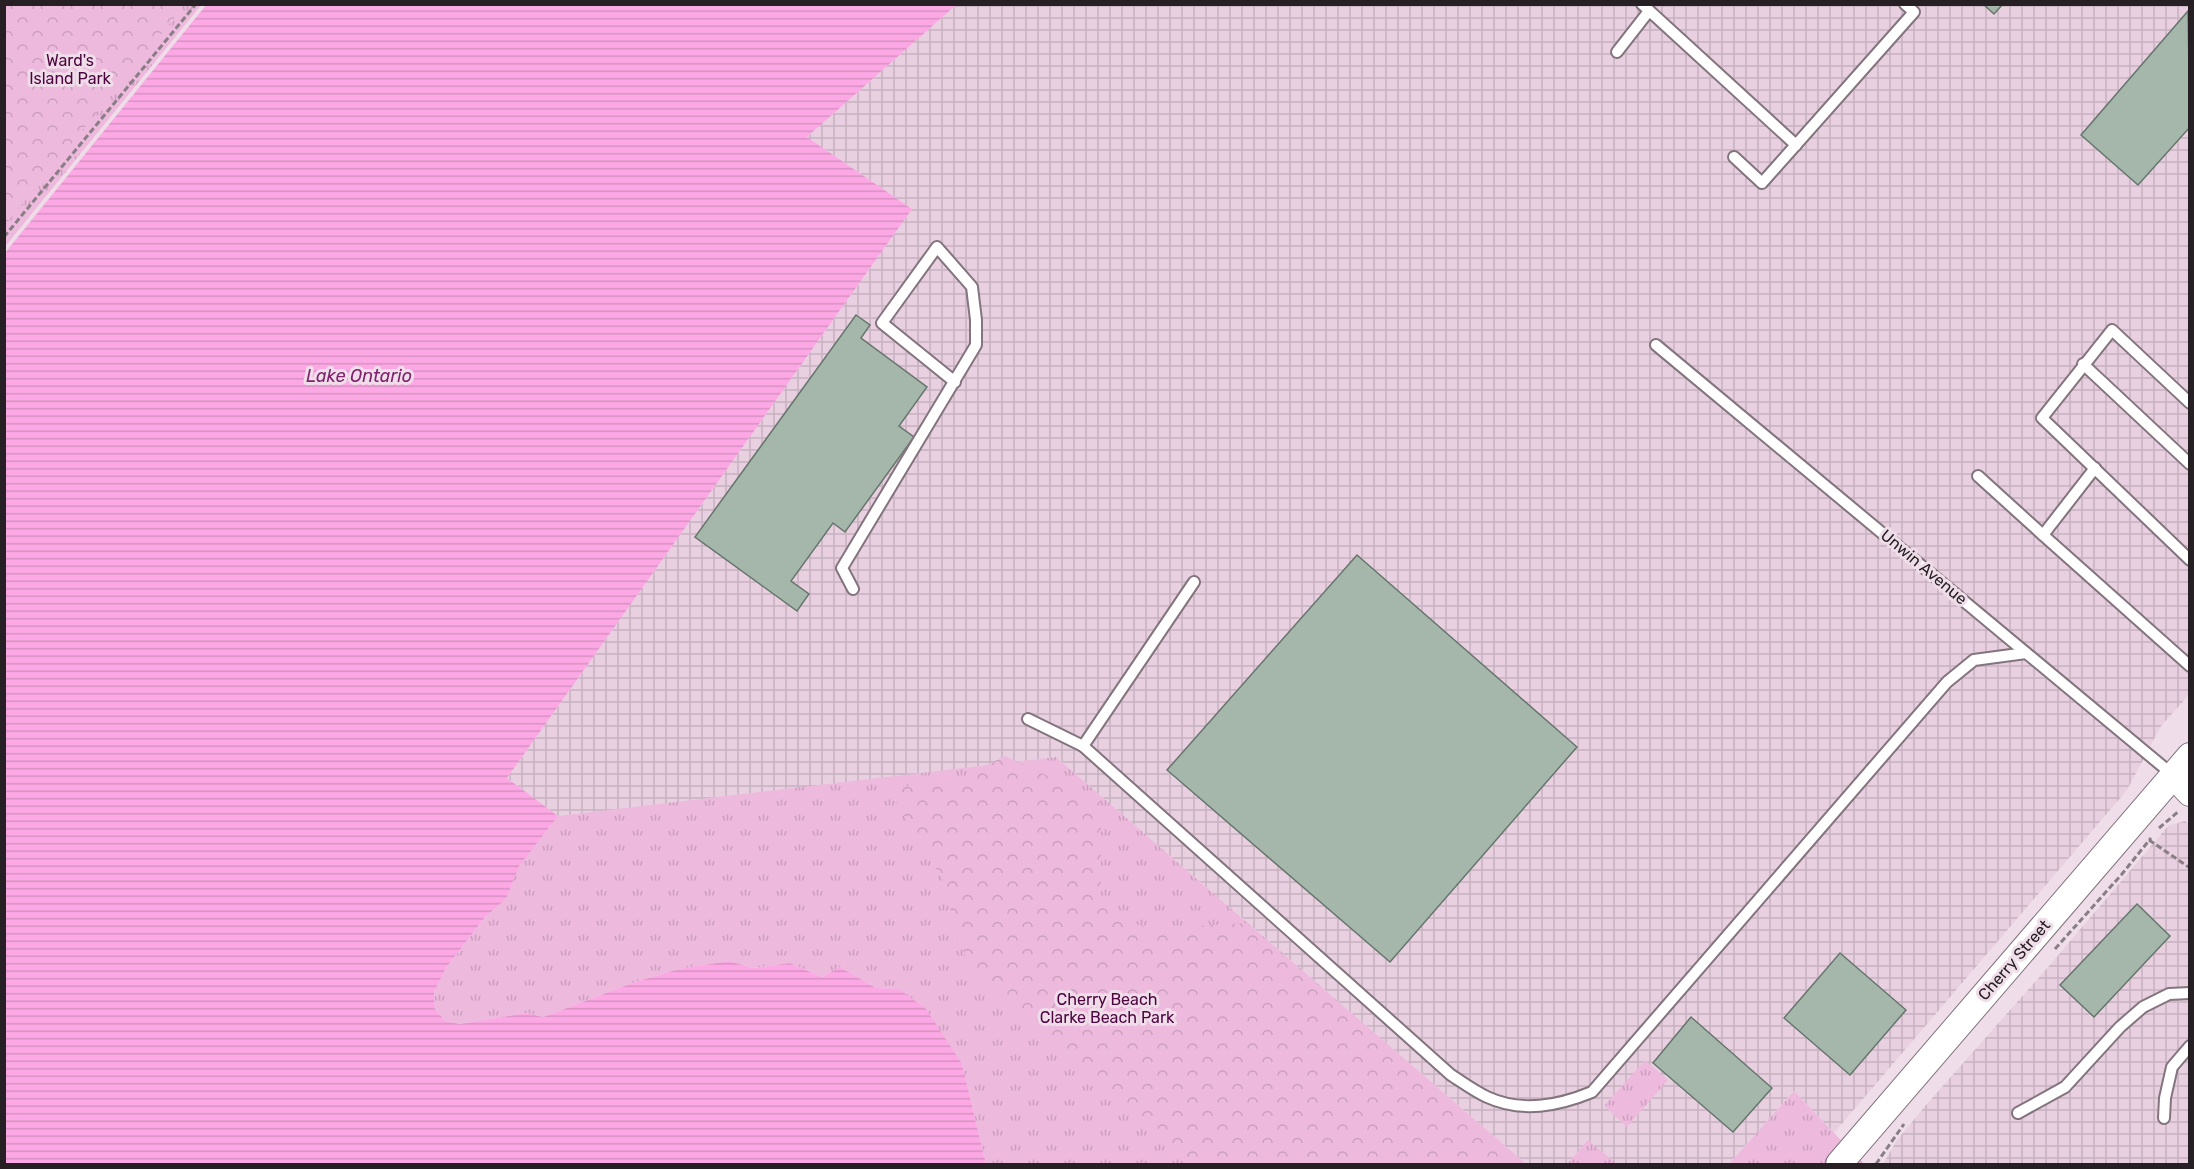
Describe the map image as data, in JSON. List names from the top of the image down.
{
  "streets": {
    "street": ["Cherry Street"],
    "lane": ["Unwin Avenue"]
  },
  "crossings": [
    ["Unwin Avenue", "Cherry Street"]
  ],
  "water": ["Lake Ontario"],
  "parks": ["Ward's Island Park", "Cherry Beach Clarke Beach Park"]
}
